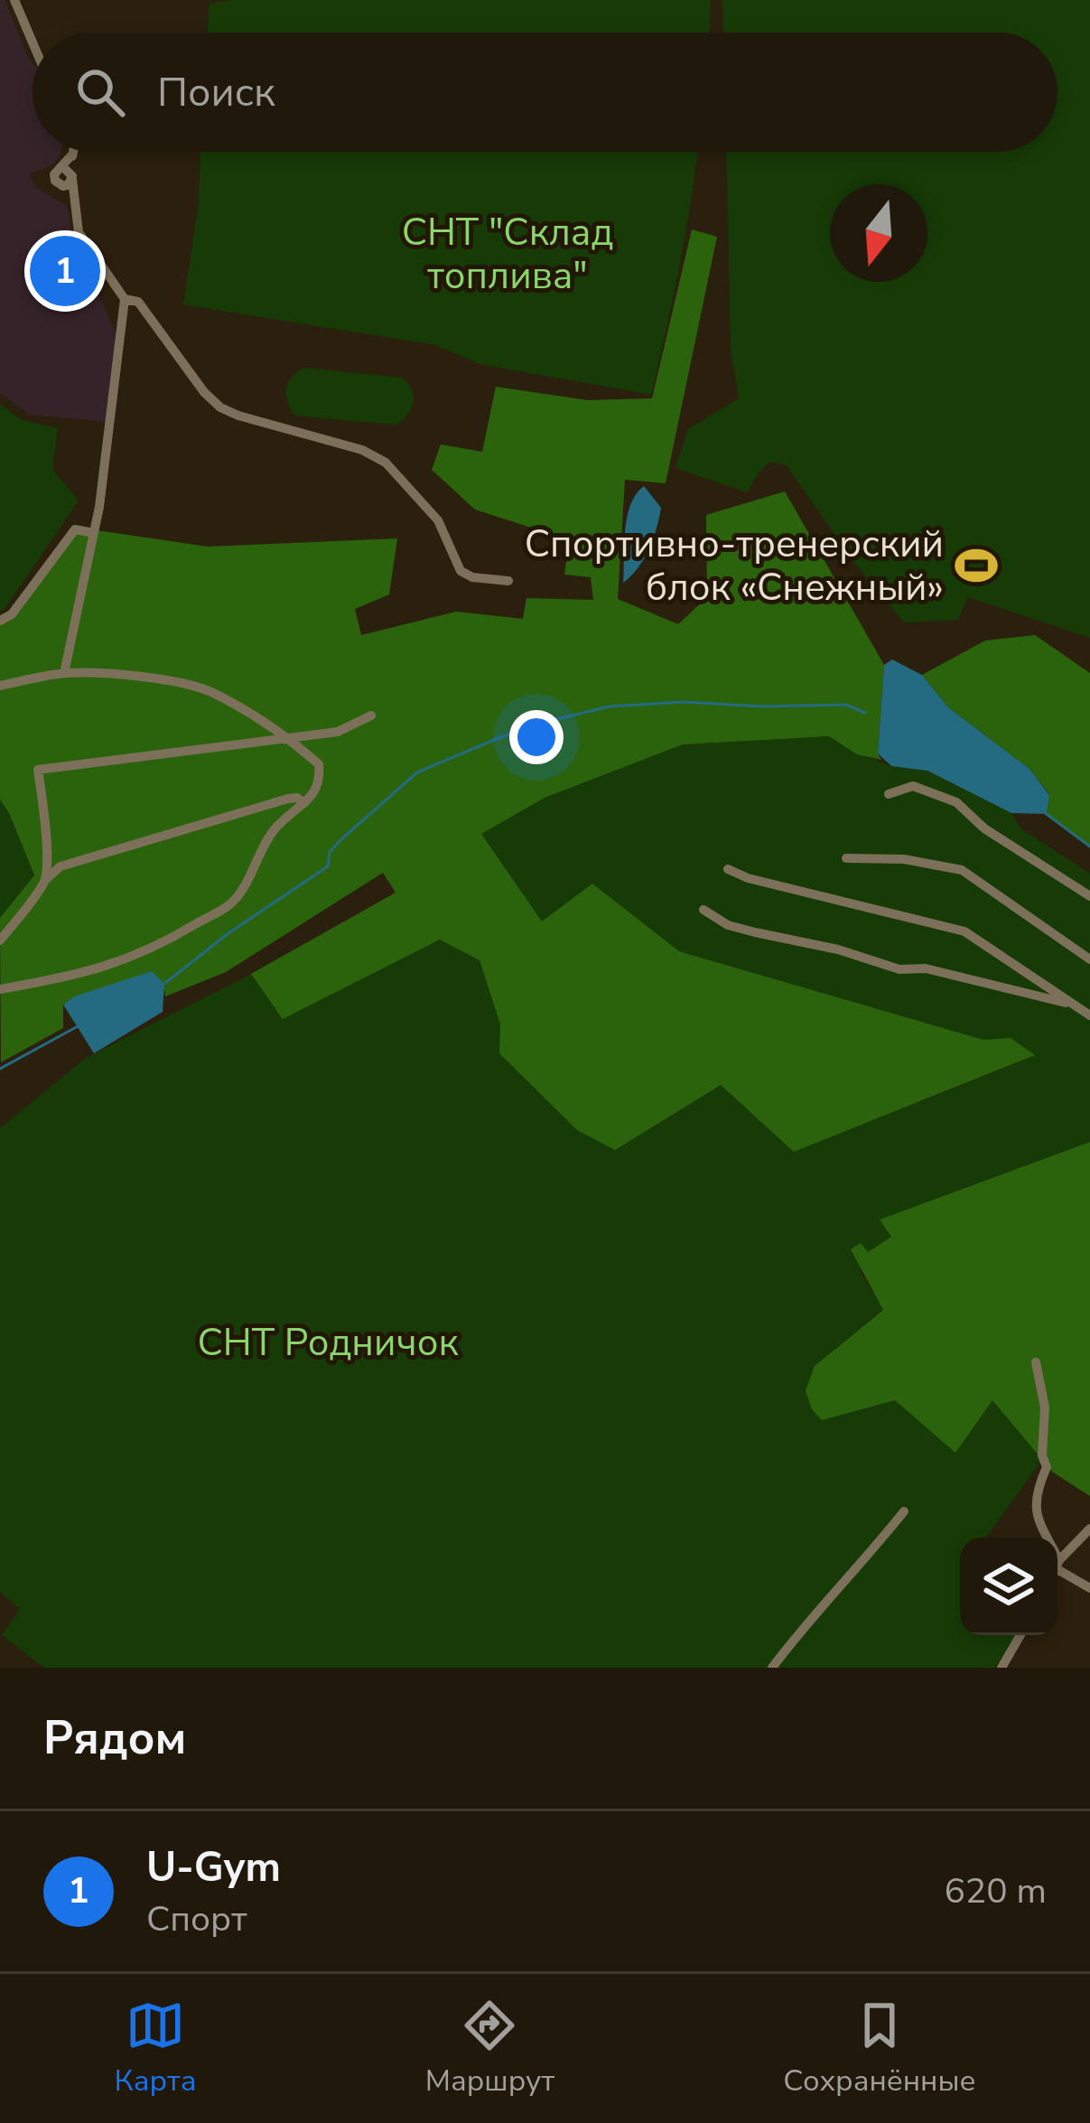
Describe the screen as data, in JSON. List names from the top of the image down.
{
  "parks": ["СНТ \"Склад топлива\"", "СНТ Родничок"],
  "places": {
    "sports": ["Спортивно-тренерский блок «Снежный»"]
  },
  "north": "bottom",
  "page": {
    "search": "Поиск",
    "pins": "1",
    "heading": "Рядом",
    "list": [
      {
        "mark": "1",
        "name": "U-Gym",
        "note": "Спорт",
        "value": "620 m"
      }
    ],
    "nav": ["Карта", "Маршрут", "Сохранённые"]
  }
}
